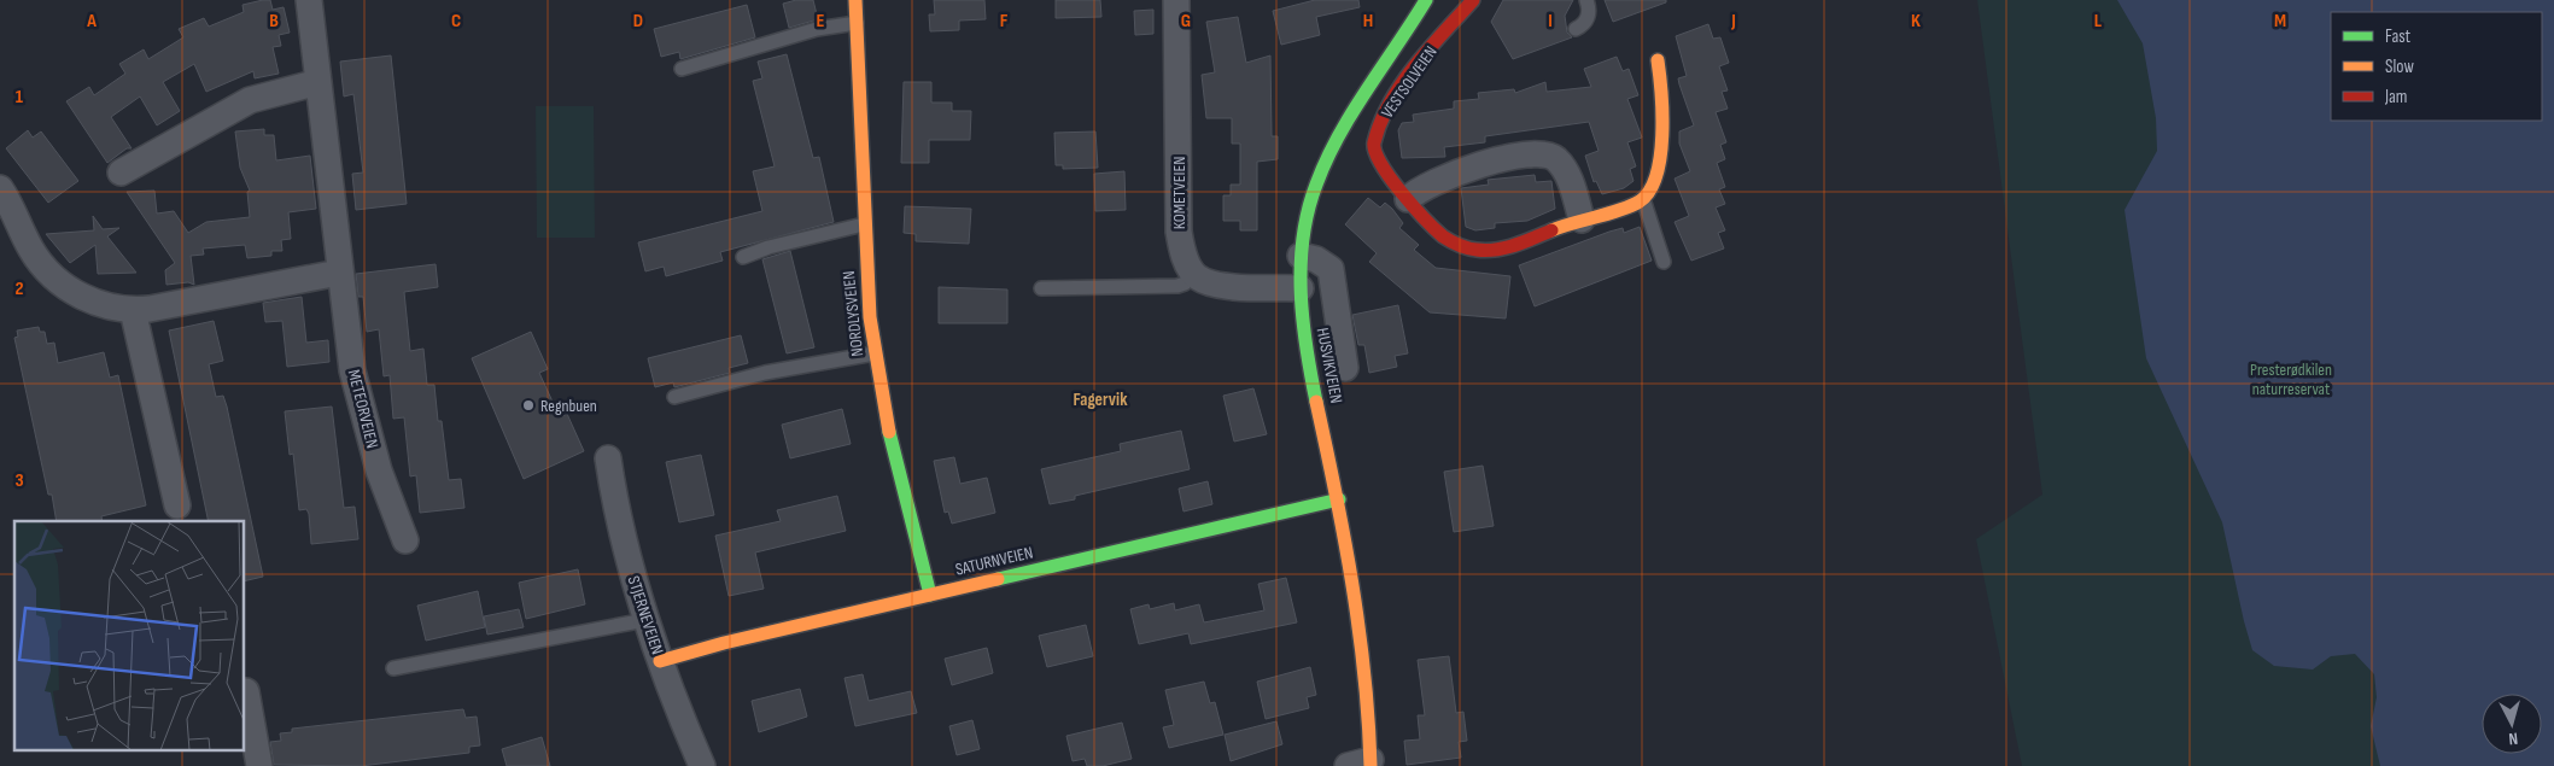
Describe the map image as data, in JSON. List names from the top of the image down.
{
  "streets": {
    "street": [
      "VESTSOLVEIEN",
      "KOMETVEIEN",
      "NORDLYSVEIEN",
      "HUSVIKVEIEN",
      "METEORVEIEN",
      "SATURNVEIEN",
      "STJERNEVEIEN"
    ]
  },
  "crossings": [
    ["NORDLYSVEIEN", "SATURNVEIEN"],
    ["HUSVIKVEIEN", "SATURNVEIEN"],
    ["SATURNVEIEN", "STJERNEVEIEN"]
  ],
  "districts": ["Fagervik"],
  "parks": ["Presterødkilen naturreservat"],
  "places": ["Regnbuen"],
  "legend": ["Fast", "Slow", "Jam"],
  "north": "bottom",
  "grid": {
    "columns": [
      "A",
      "B",
      "C",
      "D",
      "E",
      "F",
      "G",
      "H",
      "I",
      "J",
      "K",
      "L",
      "M"
    ],
    "rows": ["1", "2", "3"]
  }
}
